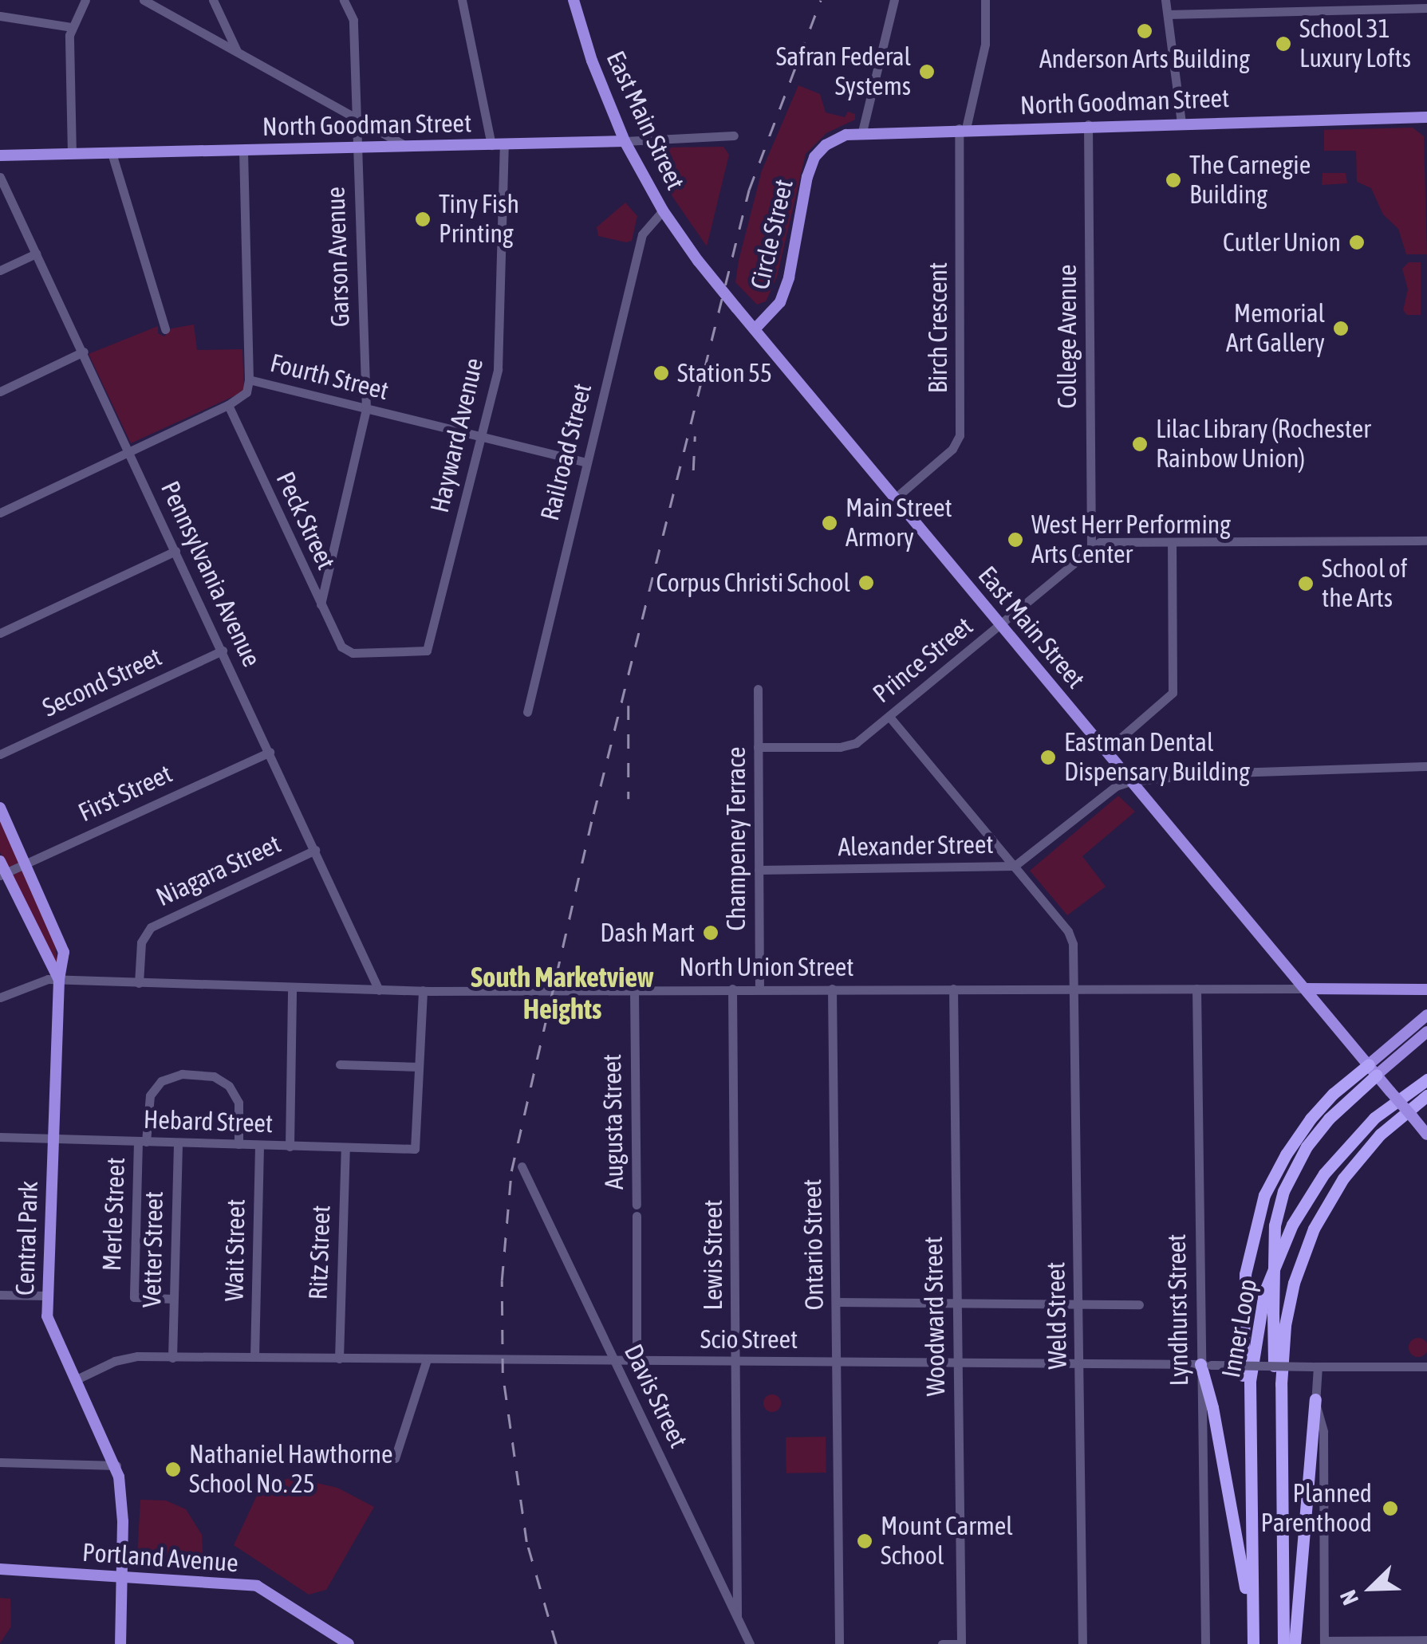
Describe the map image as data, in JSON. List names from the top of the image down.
{
  "streets": {
    "highway": ["Inner Loop"],
    "main road": [
      "North Goodman Street",
      "East Main Street",
      "Circle Street",
      "North Union Street",
      "Central Park",
      "Portland Avenue"
    ],
    "street": [
      "Garson Avenue",
      "Birch Crescent",
      "College Avenue",
      "Fourth Street",
      "Hayward Avenue",
      "Railroad Street",
      "Peck Street",
      "Pennsylvania Avenue",
      "Prince Street",
      "Second Street",
      "First Street",
      "Champeney Terrace",
      "Alexander Street",
      "Niagara Street",
      "Hebard Street",
      "Augusta Street",
      "Merle Street",
      "Ontario Street",
      "Vetter Street",
      "Wait Street",
      "Ritz Street",
      "Lewis Street",
      "Lyndhurst Street",
      "Weld Street",
      "Woodward Street",
      "Scio Street",
      "Davis Street"
    ]
  },
  "crossings": [
    ["North Goodman Street", "East Main Street"],
    ["North Goodman Street", "Circle Street"],
    ["North Goodman Street", "Garson Avenue"],
    ["North Goodman Street", "Birch Crescent"],
    ["North Goodman Street", "College Avenue"],
    ["North Goodman Street", "Hayward Avenue"],
    ["East Main Street", "Circle Street"],
    ["East Main Street", "Birch Crescent"],
    ["East Main Street", "Railroad Street"],
    ["East Main Street", "Prince Street"],
    ["East Main Street", "Alexander Street"],
    ["East Main Street", "North Union Street"],
    ["Garson Avenue", "Fourth Street"],
    ["Garson Avenue", "Peck Street"],
    ["College Avenue", "Prince Street"],
    ["Fourth Street", "Hayward Avenue"],
    ["Fourth Street", "Railroad Street"],
    ["Fourth Street", "Peck Street"],
    ["Fourth Street", "Pennsylvania Avenue"],
    ["Hayward Avenue", "Peck Street"],
    ["Pennsylvania Avenue", "Second Street"],
    ["Pennsylvania Avenue", "First Street"],
    ["Pennsylvania Avenue", "Niagara Street"],
    ["Pennsylvania Avenue", "North Union Street"],
    ["Prince Street", "Champeney Terrace"],
    ["Prince Street", "Weld Street"],
    ["First Street", "Central Park"],
    ["Champeney Terrace", "Alexander Street"],
    ["Champeney Terrace", "North Union Street"],
    ["Alexander Street", "Weld Street"],
    ["Niagara Street", "North Union Street"],
    ["North Union Street", "Augusta Street"],
    ["North Union Street", "Central Park"],
    ["North Union Street", "Ontario Street"],
    ["North Union Street", "Lewis Street"],
    ["North Union Street", "Lyndhurst Street"],
    ["North Union Street", "Weld Street"],
    ["North Union Street", "Woodward Street"],
    ["Hebard Street", "Merle Street"],
    ["Hebard Street", "Central Park"],
    ["Hebard Street", "Vetter Street"],
    ["Hebard Street", "Wait Street"],
    ["Hebard Street", "Ritz Street"],
    ["Augusta Street", "Scio Street"],
    ["Merle Street", "Vetter Street"],
    ["Central Park", "Scio Street"],
    ["Central Park", "Portland Avenue"],
    ["Ontario Street", "Scio Street"],
    ["Vetter Street", "Scio Street"],
    ["Wait Street", "Scio Street"],
    ["Ritz Street", "Scio Street"],
    ["Lewis Street", "Scio Street"],
    ["Lewis Street", "Davis Street"],
    ["Lyndhurst Street", "Scio Street"],
    ["Weld Street", "Scio Street"],
    ["Woodward Street", "Scio Street"],
    ["Scio Street", "Davis Street"]
  ],
  "districts": ["South Marketview Heights"],
  "places": [
    "Anderson Arts Building",
    "School 31 Luxury Lofts",
    "Safran Federal Systems",
    "The Carnegie Building",
    "Tiny Fish Printing",
    "Cutler Union",
    "Memorial Art Gallery",
    "Station 55",
    "Lilac Library (Rochester Rainbow Union)",
    "Main Street Armory",
    "West Herr Performing Arts Center",
    "Corpus Christi School",
    "School of the Arts",
    "Eastman Dental Dispensary Building",
    "Dash Mart",
    "Nathaniel Hawthorne School No. 25",
    "Planned Parenthood",
    "Mount Carmel School"
  ],
  "north": "bottom left"
}
